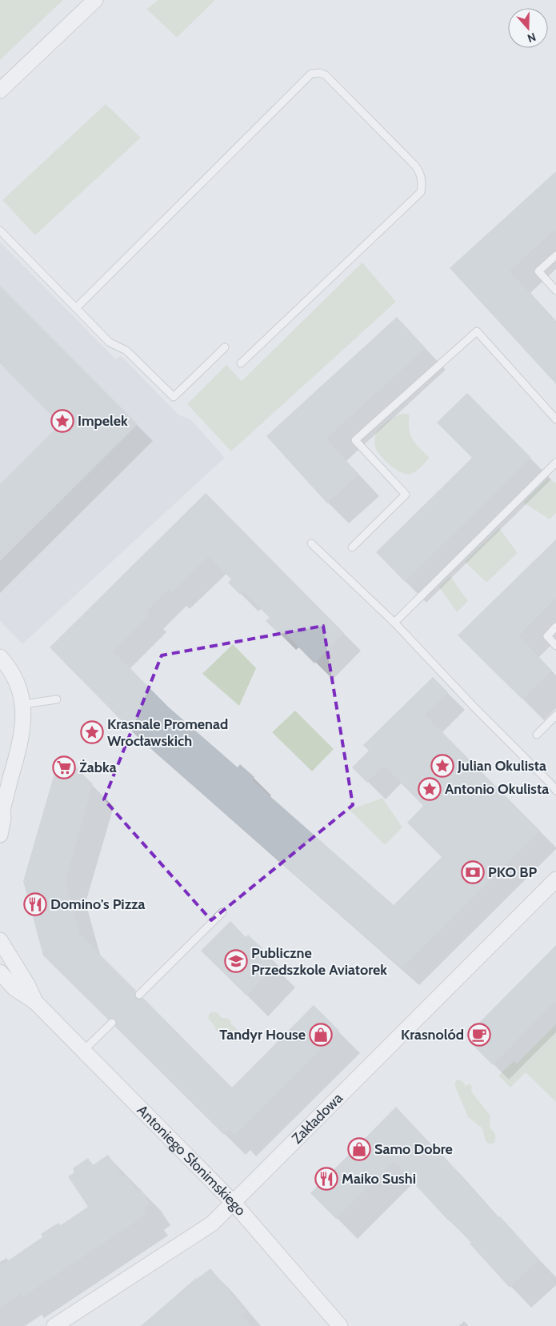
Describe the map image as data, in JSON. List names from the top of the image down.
{
  "streets": {
    "street": ["Zakładowa", "Antoniego Słonimskiego"]
  },
  "crossings": [
    ["Zakładowa", "Antoniego Słonimskiego"]
  ],
  "places": {
    "place": [
      "Impelek",
      "Krasnale Promenad Wrocławskich",
      "Julian Okulista",
      "Antonio Okulista"
    ],
    "supermarket": ["Żabka"],
    "bank": ["PKO BP"],
    "restaurant": ["Domino's Pizza", "Maiko Sushi"],
    "school or university": ["Publiczne Przedszkole Aviatorek"],
    "shop": ["Tandyr House", "Samo Dobre"],
    "cafe": ["Krasnolód"]
  },
  "north": "bottom"
}
